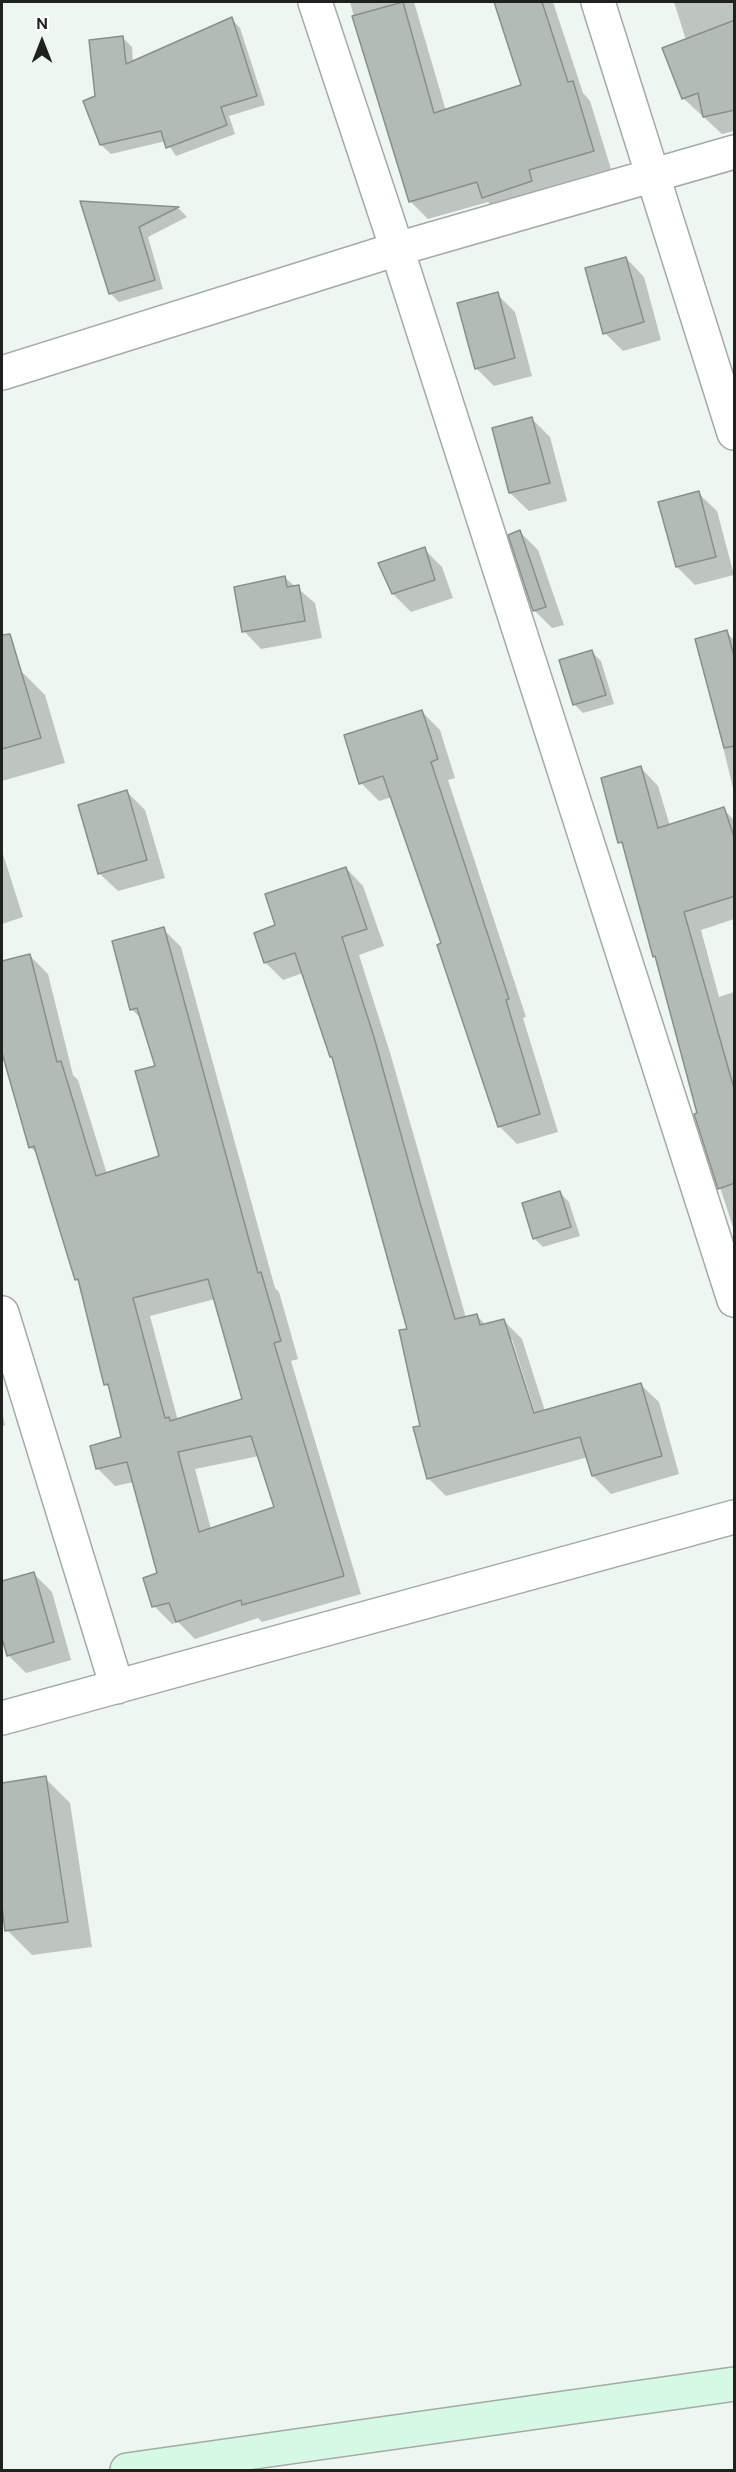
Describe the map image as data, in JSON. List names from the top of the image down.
{
  "north": "top"
}
